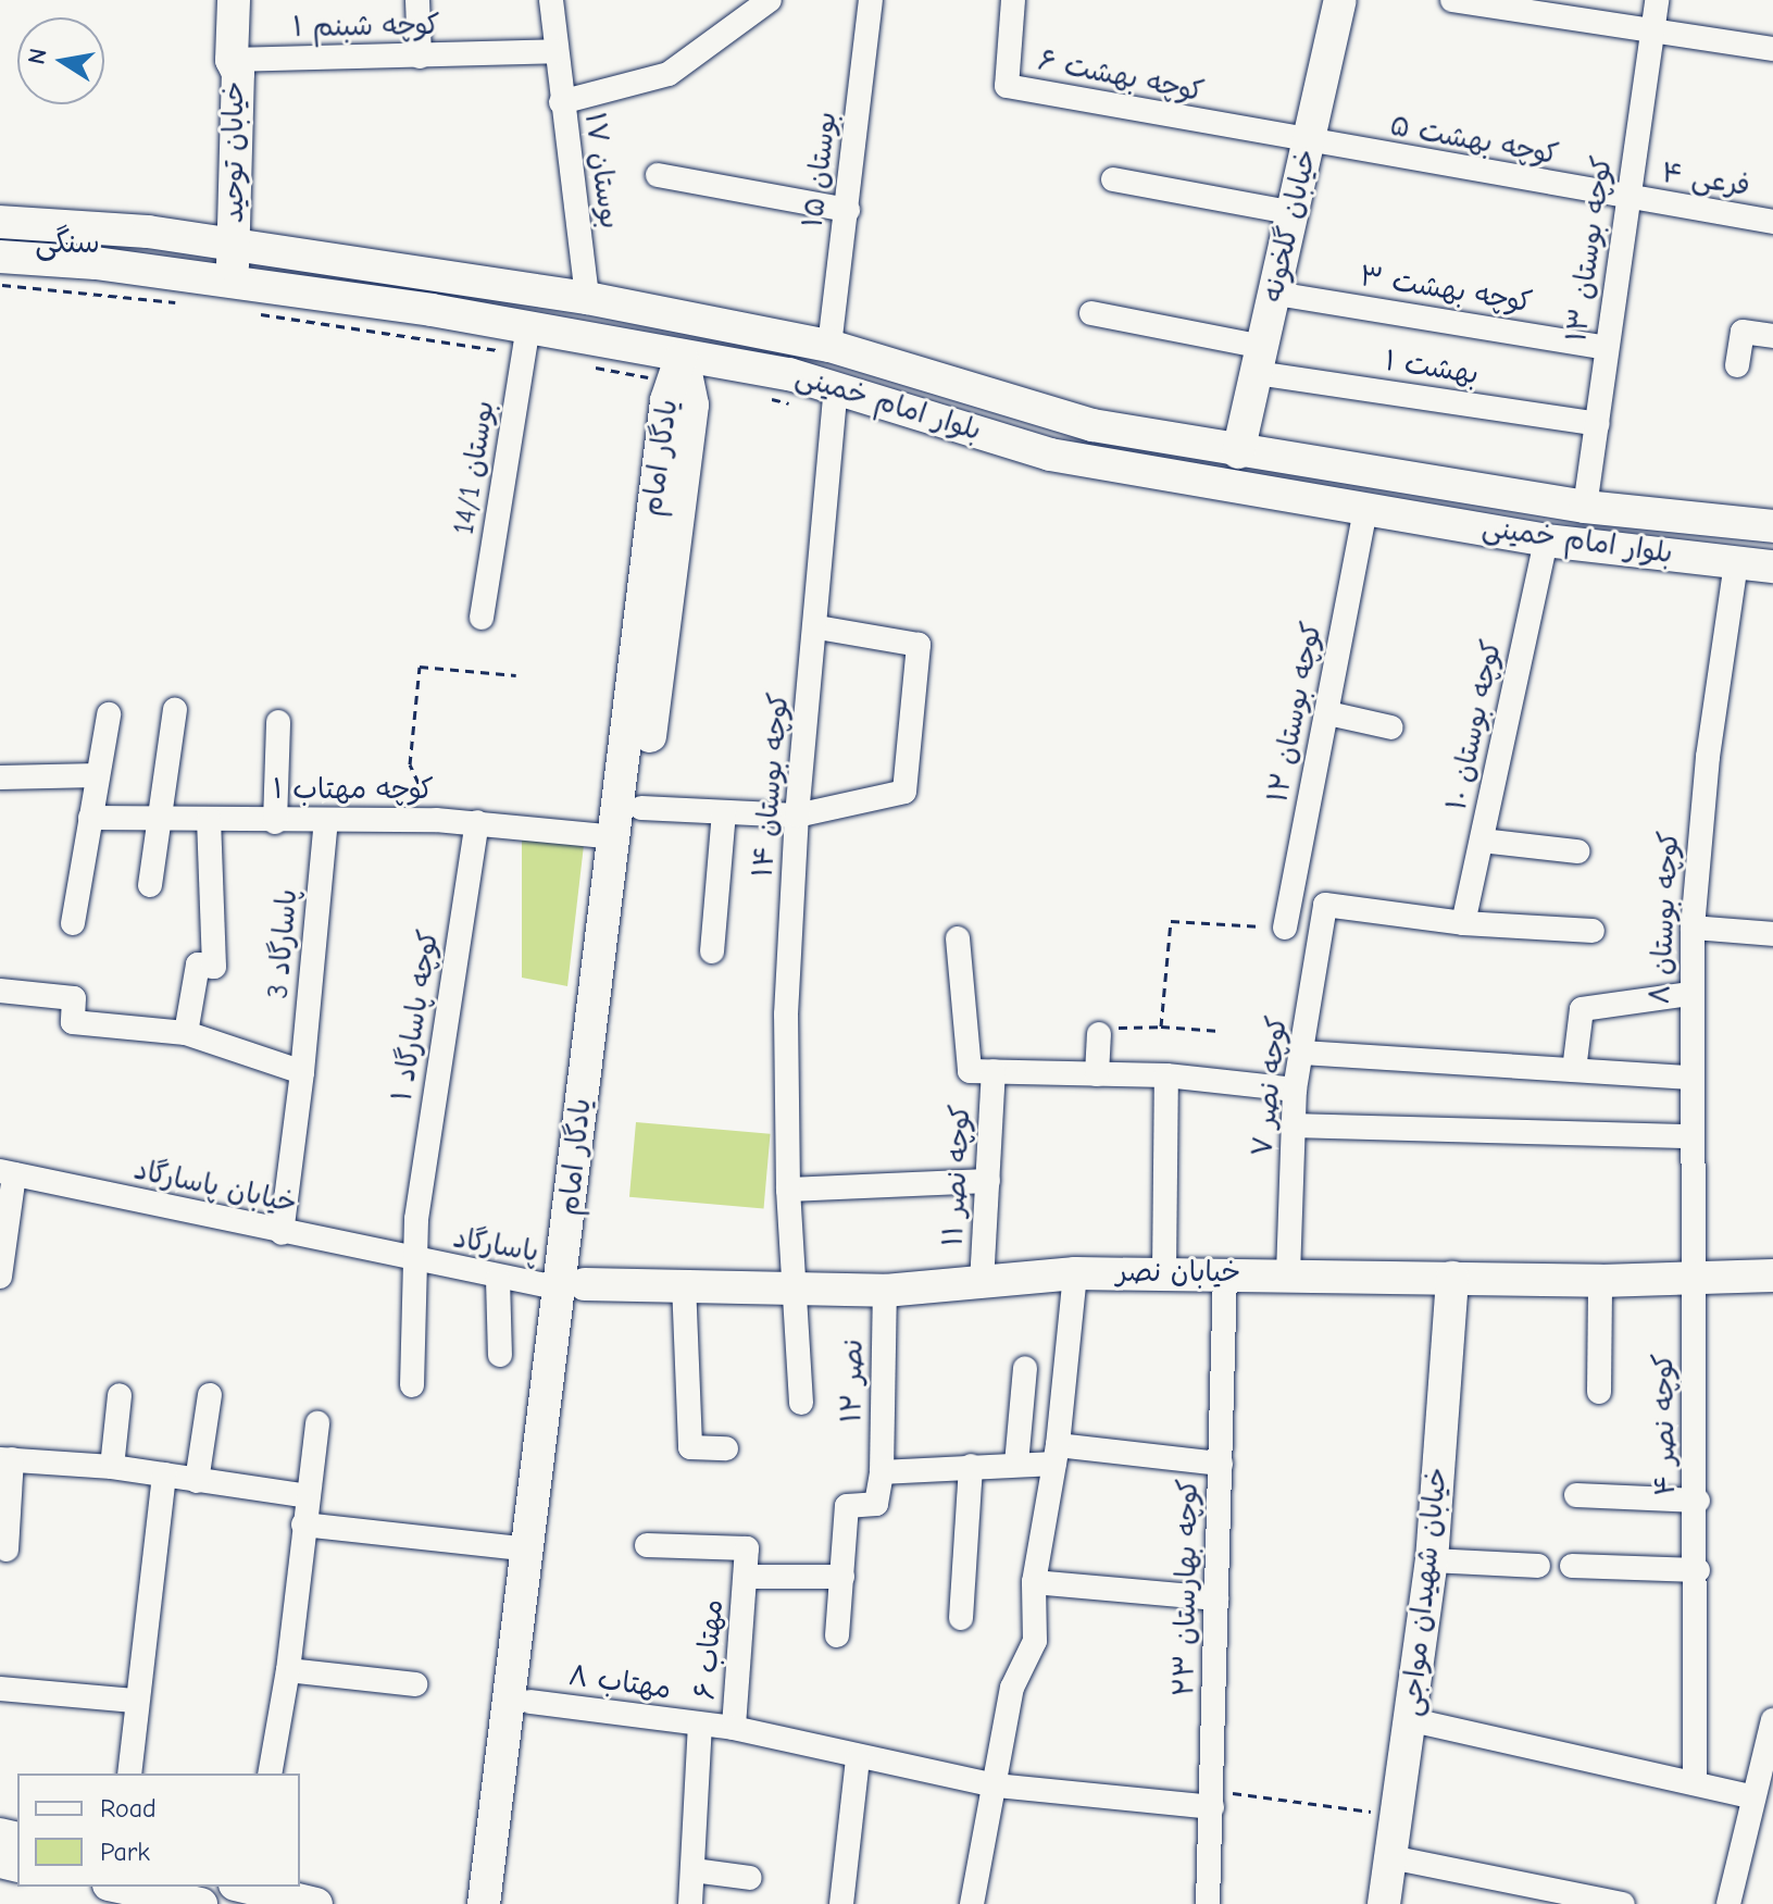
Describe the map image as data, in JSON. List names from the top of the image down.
{
  "streets": {
    "street": [
      "کوچه شبنم ۱",
      "کوچه بهشت ۶",
      "کوچه بهشت ۵",
      "خیابان توحید",
      "بوستان ۱۵",
      "بوستان ۱۷",
      "فرعی ۴",
      "خیابان گلخونه",
      "کوچه بوستان ۱۳",
      "کوچه بهشت ۳",
      "بهشت ۱",
      "بلوار امام خمینی",
      "یادگار امام",
      "بوستان 14/1",
      "کوچه بوستان ۱۲",
      "کوچه بوستان ۱۰",
      "کوچه بوستان ۱۴",
      "کوچه مهتاب ۱",
      "کوچه بوستان ۸",
      "پاسارگاد 3",
      "کوچه پاسارگاد ۱",
      "کوچه نصر ۷",
      "کوچه نصر ۱۱",
      "خیابان پاسارگاد",
      "پاسارگاد",
      "خیابان نصر",
      "نصر ۱۲",
      "کوچه نصر ۴",
      "کوچه بهارستان ۲۳",
      "خیابان شهیدان مواجی",
      "مهتاب ۶",
      "مهتاب ۸"
    ]
  },
  "crossings": [
    ["کوچه شبنم ۱", "خیابان توحید"],
    ["کوچه شبنم ۱", "بوستان ۱۷"],
    ["کوچه بهشت ۶", "کوچه بهشت ۵"],
    ["کوچه بهشت ۶", "خیابان گلخونه"],
    ["کوچه بهشت ۵", "فرعی ۴"],
    ["کوچه بهشت ۵", "خیابان گلخونه"],
    ["کوچه بهشت ۵", "کوچه بوستان ۱۳"],
    ["خیابان توحید", "بلوار امام خمینی"],
    ["بوستان ۱۵", "بلوار امام خمینی"],
    ["بوستان ۱۷", "بلوار امام خمینی"],
    ["فرعی ۴", "کوچه بوستان ۱۳"],
    ["خیابان گلخونه", "کوچه بهشت ۳"],
    ["خیابان گلخونه", "بهشت ۱"],
    ["خیابان گلخونه", "بلوار امام خمینی"],
    ["کوچه بوستان ۱۳", "کوچه بهشت ۳"],
    ["کوچه بوستان ۱۳", "بهشت ۱"],
    ["کوچه بوستان ۱۳", "بلوار امام خمینی"],
    ["بلوار امام خمینی", "یادگار امام"],
    ["بلوار امام خمینی", "بوستان 14/1"],
    ["بلوار امام خمینی", "کوچه بوستان ۱۲"],
    ["بلوار امام خمینی", "کوچه بوستان ۱۰"],
    ["بلوار امام خمینی", "کوچه بوستان ۱۴"],
    ["بلوار امام خمینی", "کوچه بوستان ۸"],
    ["یادگار امام", "کوچه مهتاب ۱"],
    ["یادگار امام", "پاسارگاد"],
    ["یادگار امام", "خیابان نصر"],
    ["یادگار امام", "مهتاب ۸"],
    ["کوچه بوستان ۱۰", "کوچه نصر ۷"],
    ["کوچه بوستان ۱۴", "خیابان نصر"],
    ["کوچه مهتاب ۱", "پاسارگاد 3"],
    ["کوچه مهتاب ۱", "کوچه پاسارگاد ۱"],
    ["کوچه بوستان ۸", "خیابان نصر"],
    ["کوچه بوستان ۸", "کوچه نصر ۴"],
    ["پاسارگاد 3", "خیابان پاسارگاد"],
    ["کوچه پاسارگاد ۱", "خیابان پاسارگاد"],
    ["کوچه پاسارگاد ۱", "پاسارگاد"],
    ["کوچه نصر ۷", "خیابان نصر"],
    ["کوچه نصر ۱۱", "خیابان نصر"],
    ["خیابان پاسارگاد", "پاسارگاد"],
    ["پاسارگاد", "خیابان نصر"],
    ["خیابان نصر", "نصر ۱۲"],
    ["خیابان نصر", "کوچه نصر ۴"],
    ["خیابان نصر", "کوچه بهارستان ۲۳"],
    ["خیابان نصر", "خیابان شهیدان مواجی"],
    ["کوچه بهارستان ۲۳", "مهتاب ۸"],
    ["مهتاب ۶", "مهتاب ۸"]
  ],
  "districts": ["سنگی"],
  "legend": ["Road", "Park"],
  "north": "left"
}
